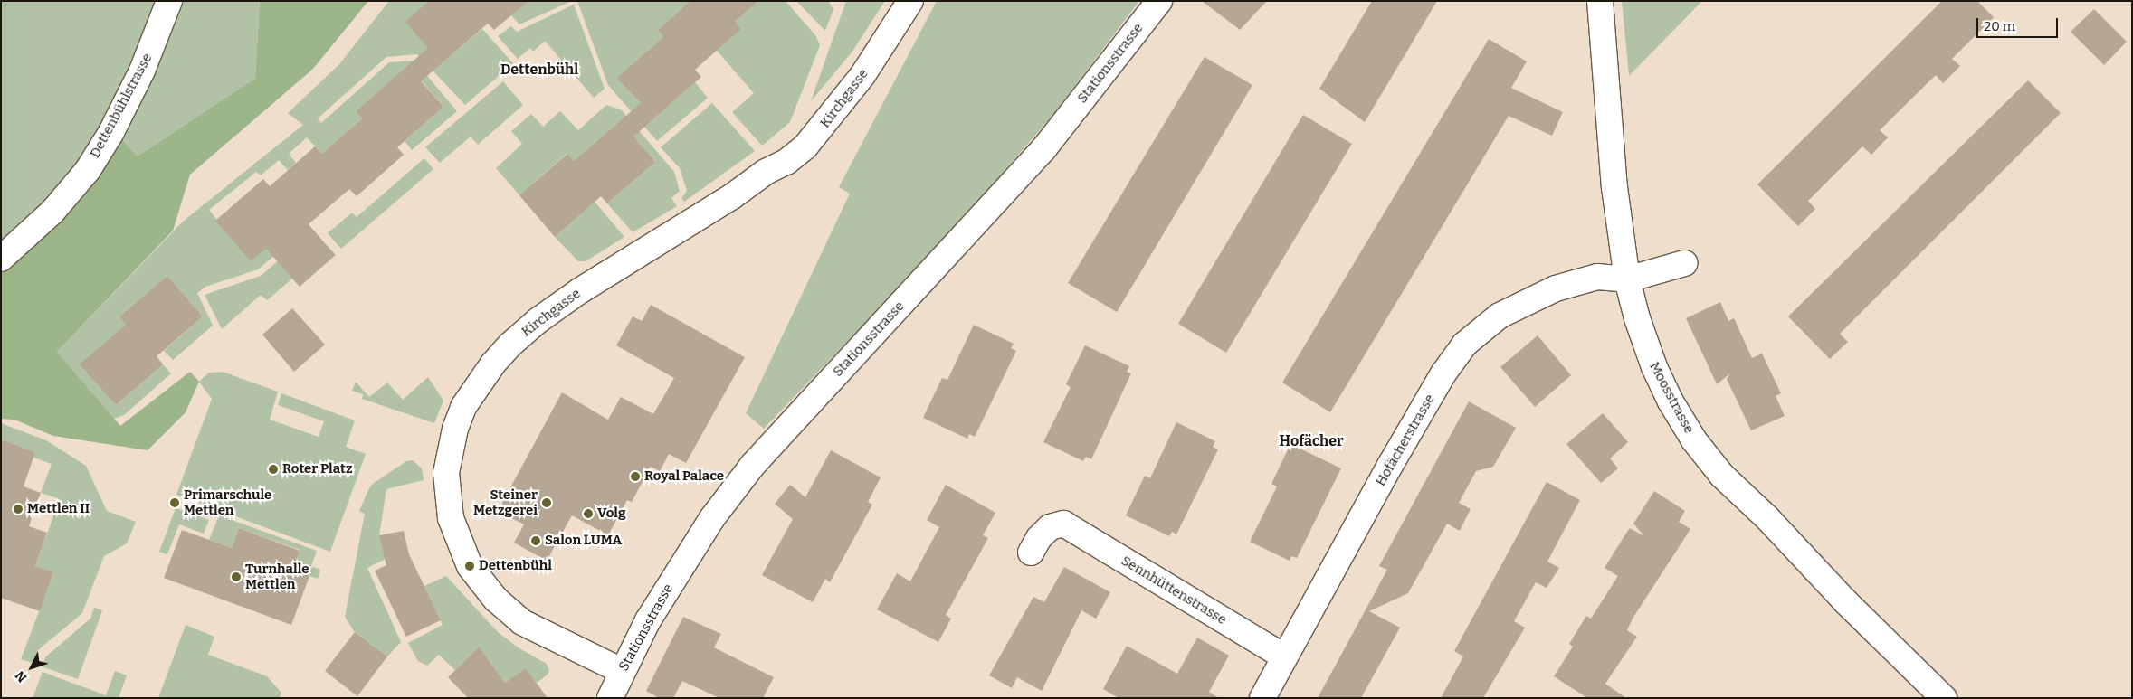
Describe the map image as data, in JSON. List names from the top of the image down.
{
  "streets": {
    "street": [
      "Stationsstrasse",
      "Kirchgasse",
      "Dettenbühlstrasse",
      "Moosstrasse",
      "Hofächerstrasse",
      "Sennhüttenstrasse"
    ]
  },
  "crossings": [
    ["Stationsstrasse", "Kirchgasse"],
    ["Moosstrasse", "Hofächerstrasse"],
    ["Hofächerstrasse", "Sennhüttenstrasse"]
  ],
  "districts": ["Dettenbühl", "Hofächer"],
  "places": [
    "Roter Platz",
    "Royal Palace",
    "Primarschule Mettlen",
    "Steiner Metzgerei",
    "Mettlen II",
    "Volg",
    "Salon LUMA",
    "Dettenbühl",
    "Turnhalle Mettlen"
  ],
  "scale_bar": "20 m",
  "north": "bottom left"
}
